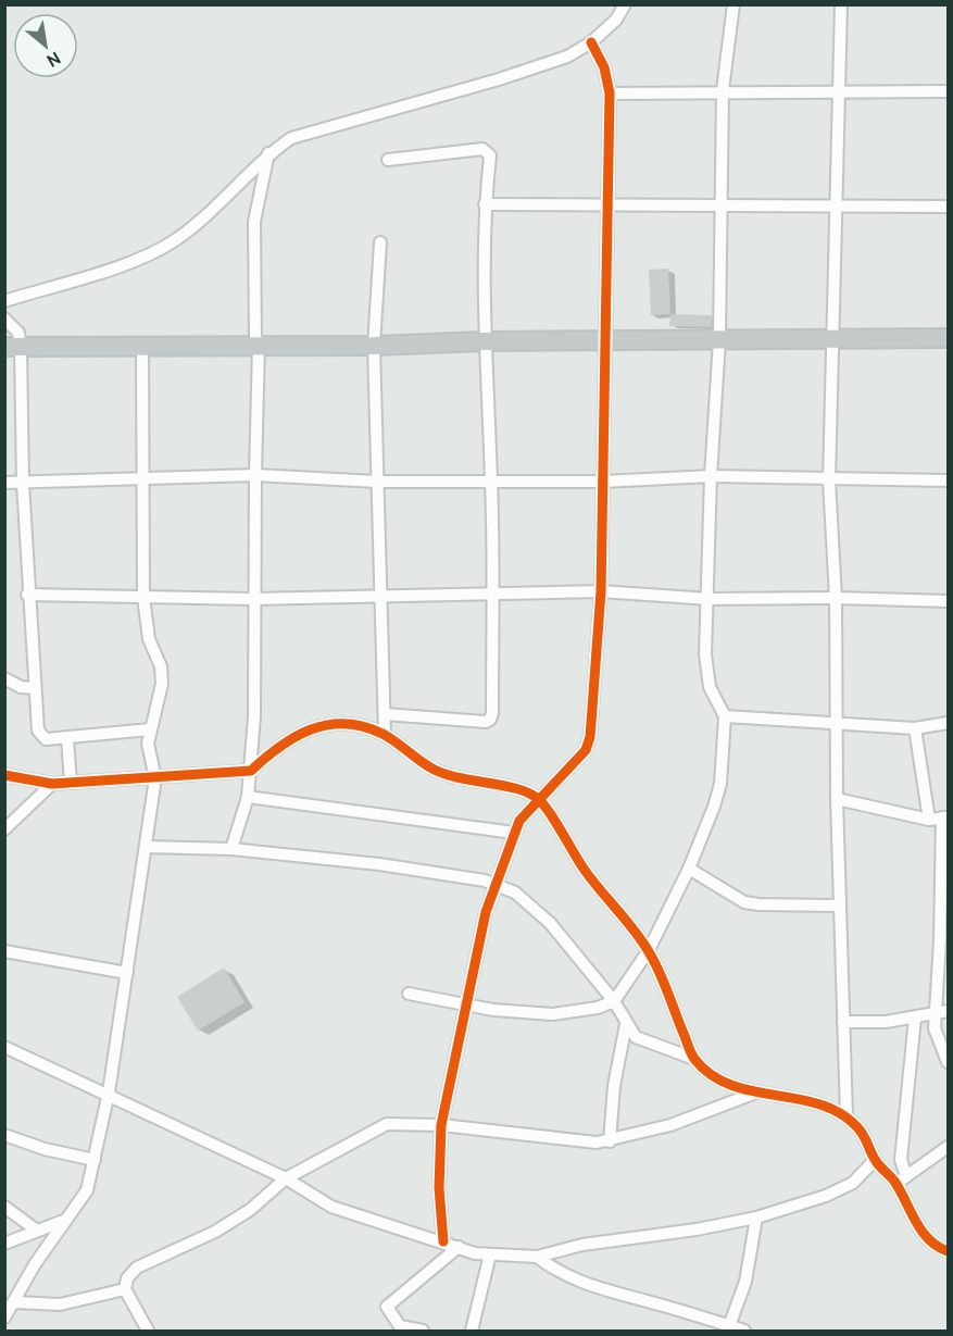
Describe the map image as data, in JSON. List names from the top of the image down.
{
  "north": "bottom right"
}
